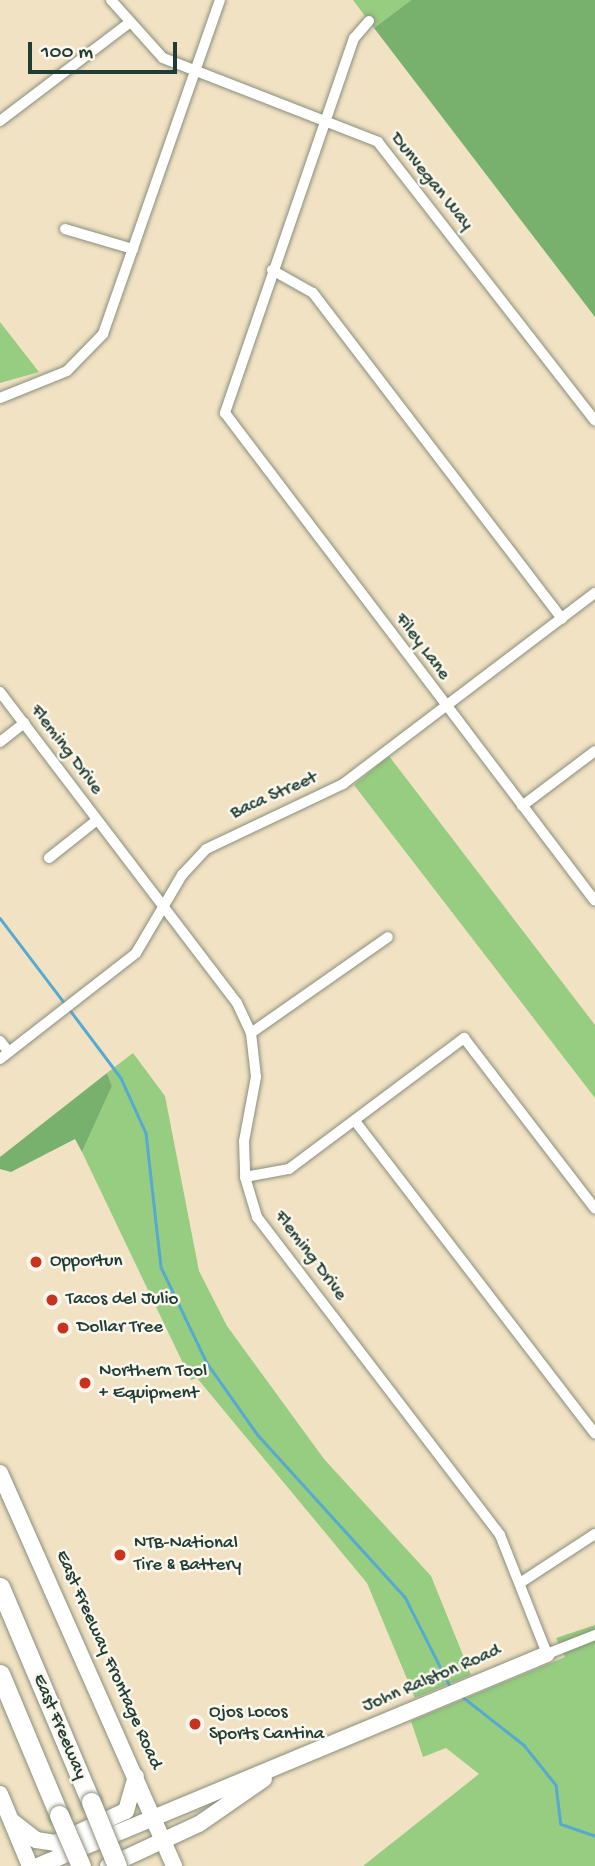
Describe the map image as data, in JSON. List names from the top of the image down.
{
  "streets": {
    "highway": ["East Freeway"],
    "main road": ["East Freeway Frontage Road", "John Ralston Road"],
    "street": [
      "Dunvegan Way",
      "Filey Lane",
      "Fleming Drive",
      "Baca Street"
    ]
  },
  "crossings": [
    ["Filey Lane", "Baca Street"],
    ["Fleming Drive", "Baca Street"],
    ["Fleming Drive", "John Ralston Road"],
    ["East Freeway Frontage Road", "John Ralston Road"]
  ],
  "places": [
    "Opportun",
    "Tacos del Julio",
    "Dollar Tree",
    "Northern Tool + Equipment",
    "NTB-National Tire & Battery",
    "Ojos Locos Sports Cantina"
  ],
  "scale_bar": "100 m"
}
